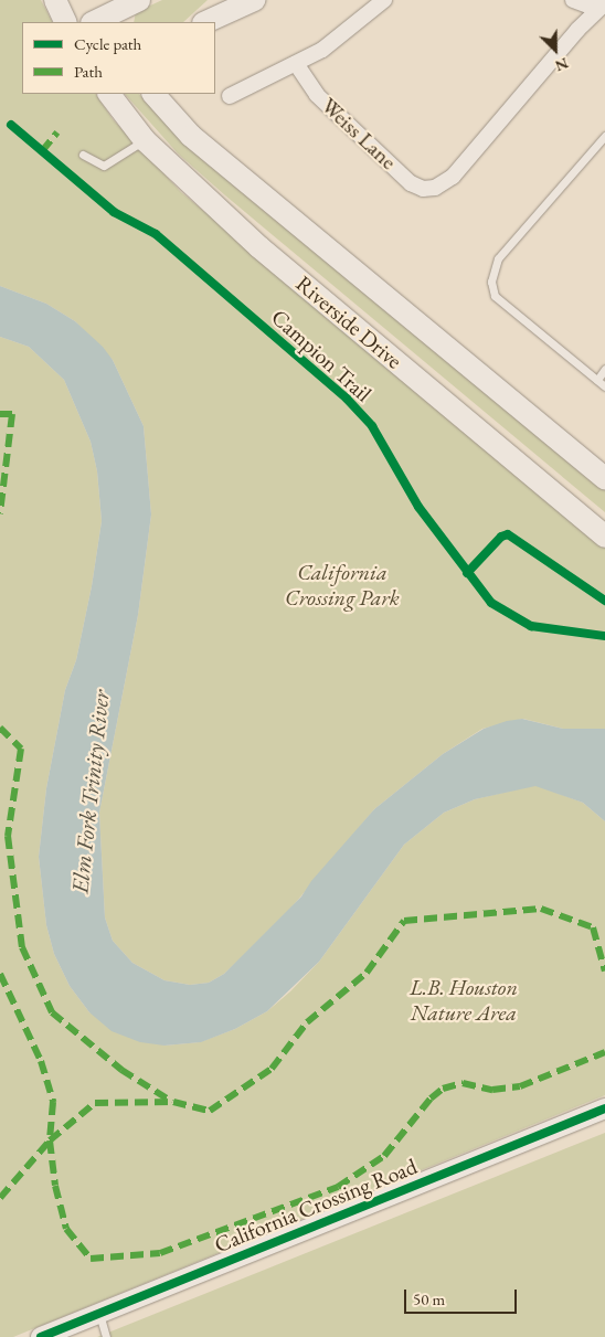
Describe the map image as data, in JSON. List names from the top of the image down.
{
  "streets": {
    "main road": ["Riverside Drive"],
    "street": ["Weiss Lane", "California Crossing Road"],
    "cycle path": ["Campion Trail"]
  },
  "water": ["Elm Fork Trinity River"],
  "parks": ["California Crossing Park", "L.B. Houston Nature Area"],
  "legend": ["Cycle path", "Path"],
  "scale_bar": "50 m",
  "north": "bottom right"
}
